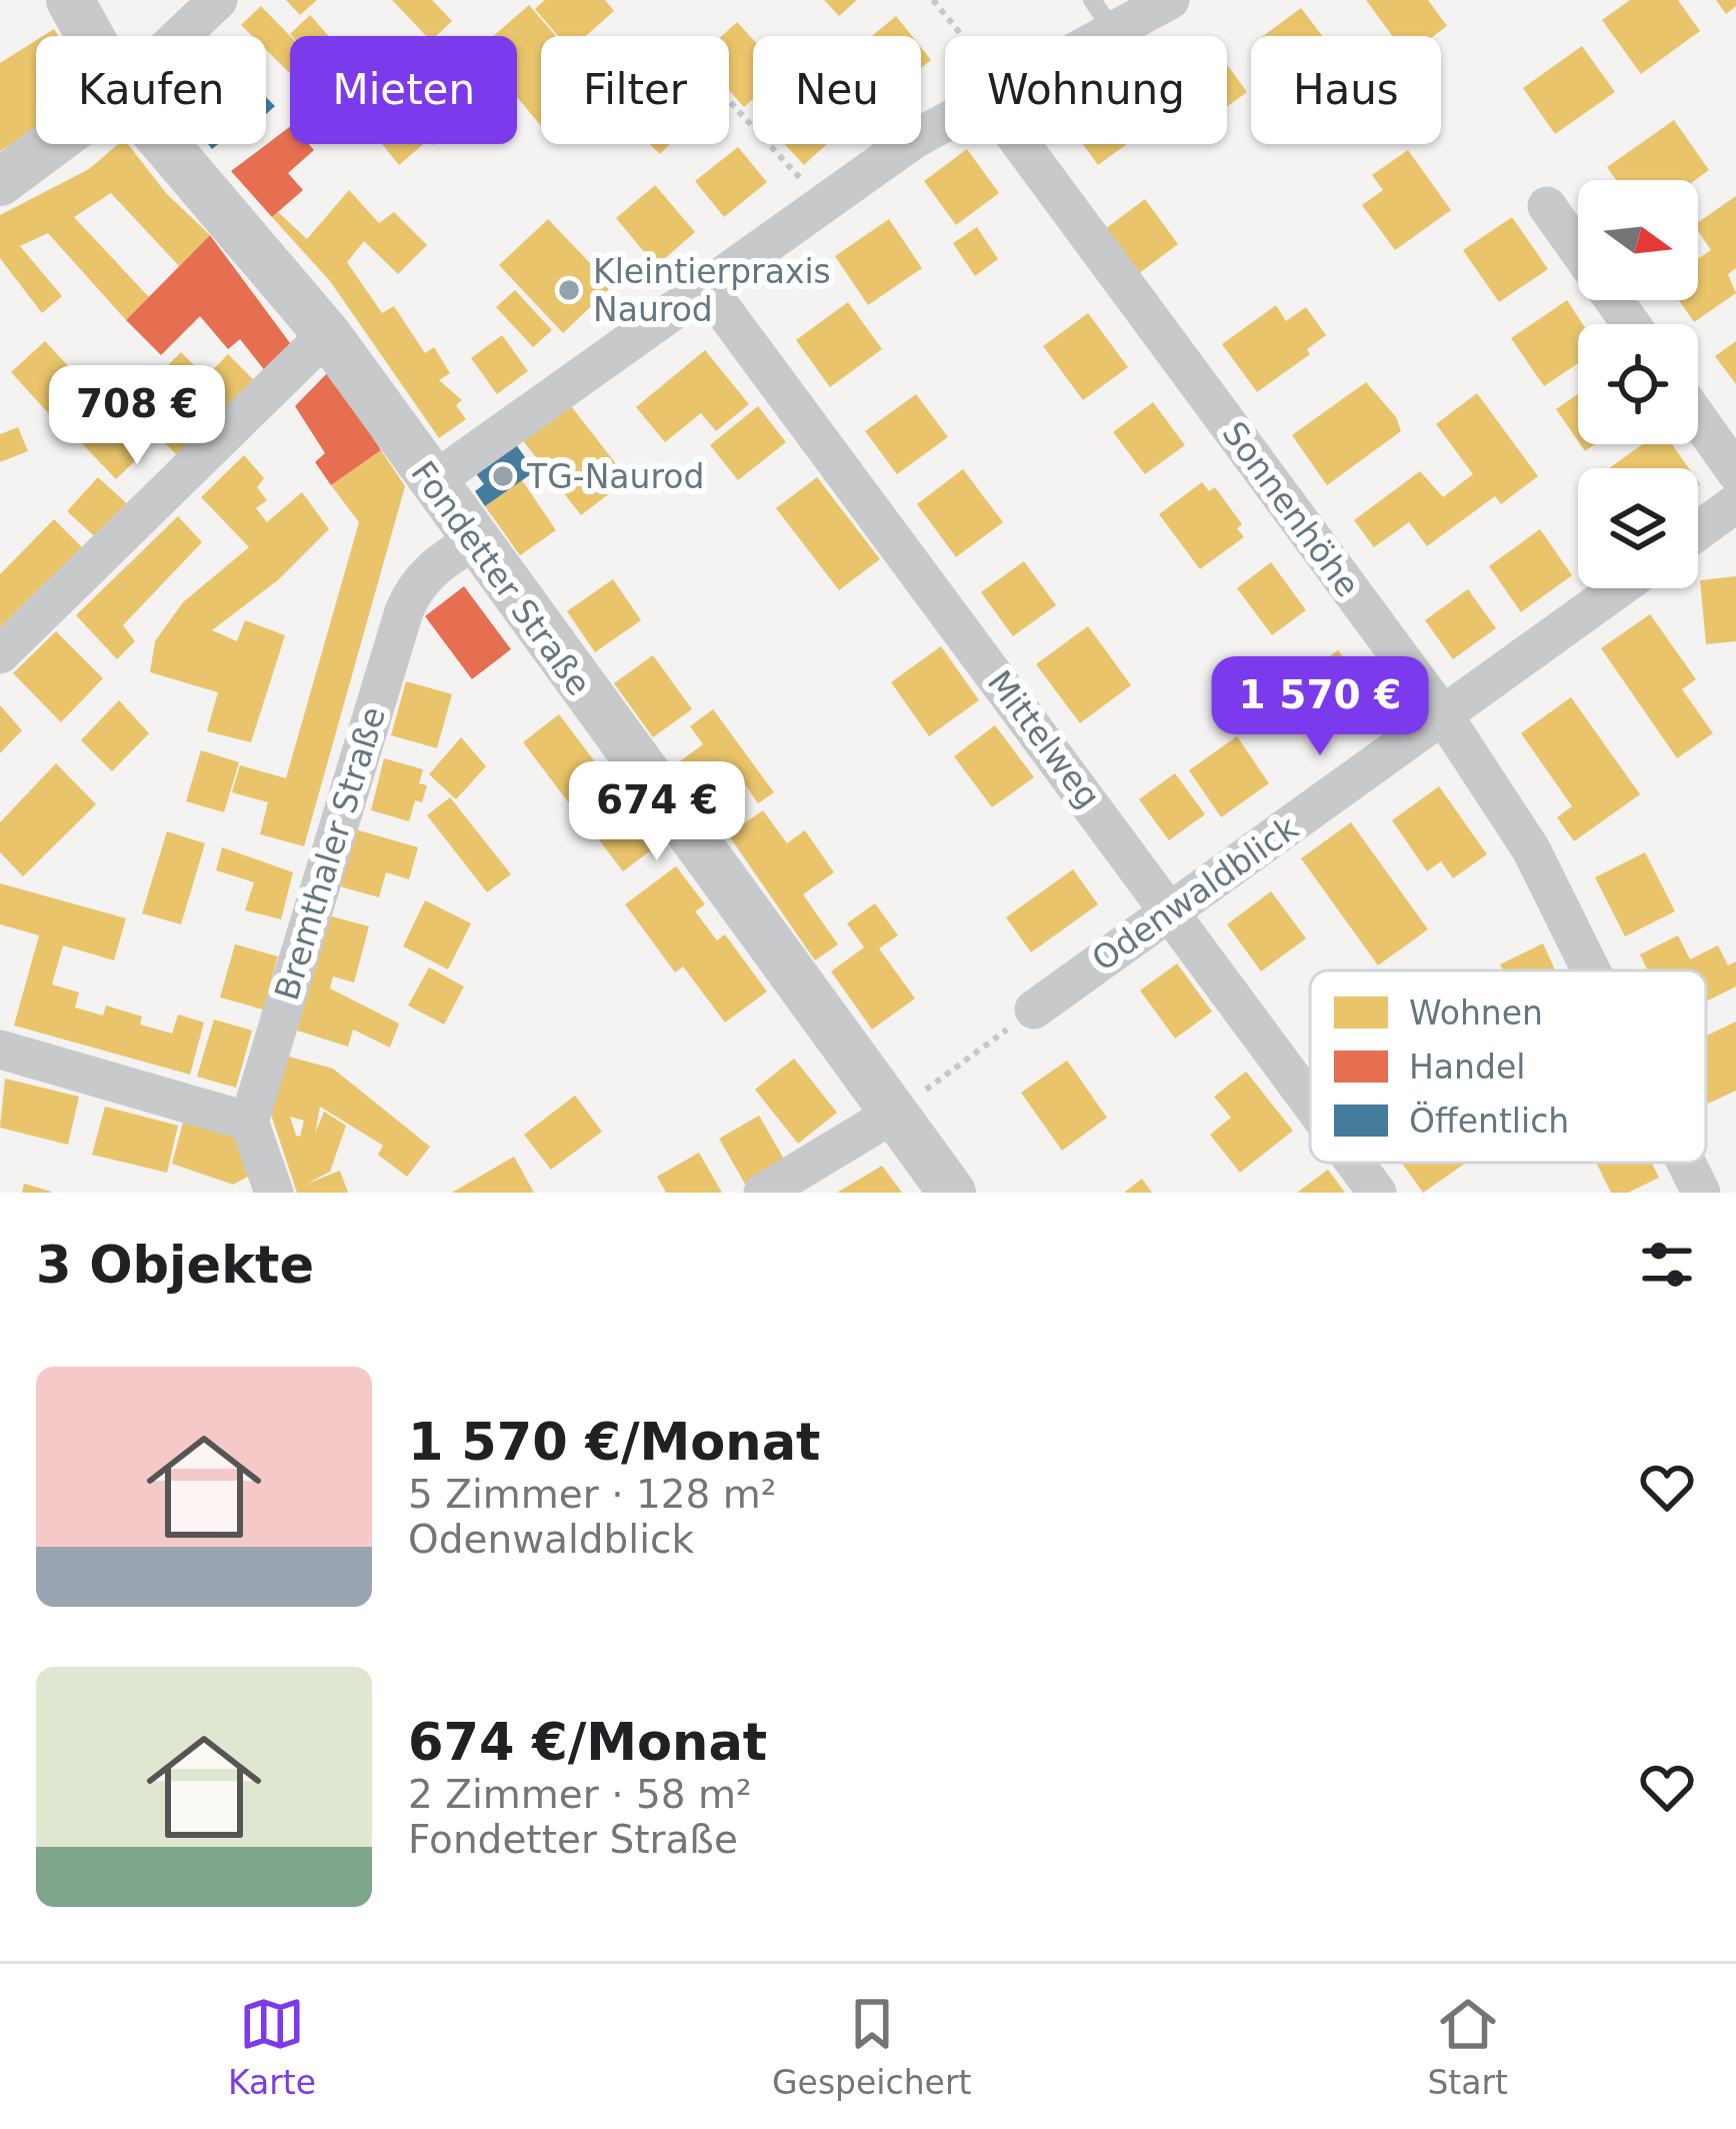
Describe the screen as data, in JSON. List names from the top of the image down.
{
  "streets": {
    "street": [
      "Sonnenhöhe",
      "Fondetter Straße",
      "Mittelweg",
      "Bremthaler Straße",
      "Odenwaldblick"
    ]
  },
  "crossings": [
    ["Sonnenhöhe", "Odenwaldblick"],
    ["Fondetter Straße", "Bremthaler Straße"],
    ["Mittelweg", "Odenwaldblick"]
  ],
  "places": ["Kleintierpraxis Naurod", "TG-Naurod"],
  "legend": ["Wohnen", "Handel", "Öffentlich"],
  "north": "right",
  "page": {
    "chip": [
      "Kaufen",
      "Mieten",
      "Filter",
      "Neu",
      "Wohnung",
      "Haus"
    ],
    "price": ["708 €", "1 570 €", "674 €"],
    "heading": "3 Objekte",
    "list": [
      {
        "name": "1 570 €/Monat",
        "note": "5 Zimmer · 128 m² · Odenwaldblick"
      },
      {
        "name": "674 €/Monat",
        "note": "2 Zimmer · 58 m² · Fondetter Straße"
      }
    ],
    "tabs": ["Karte", "Gespeichert", "Start"]
  }
}
